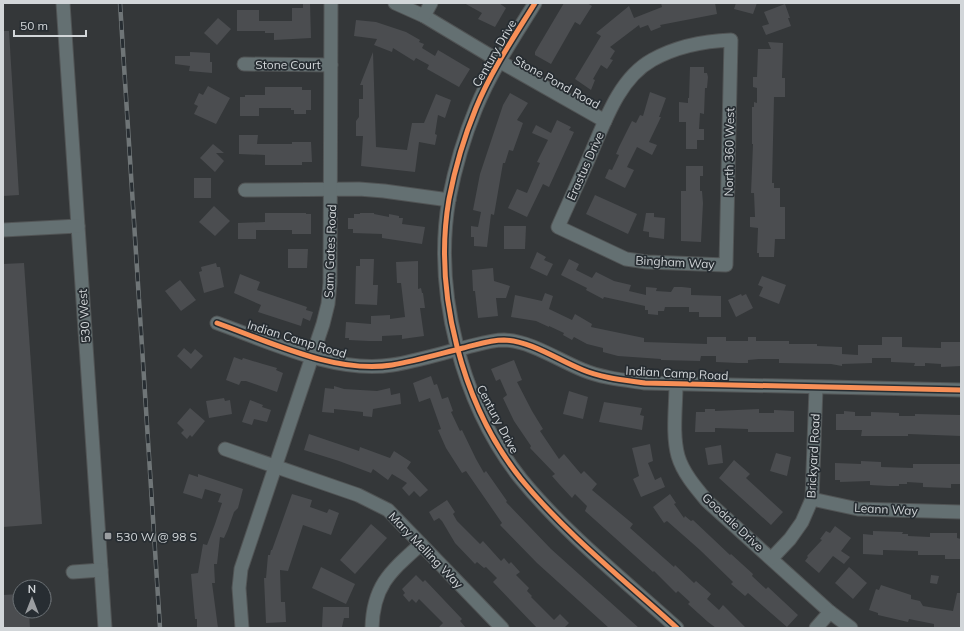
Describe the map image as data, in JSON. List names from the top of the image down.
{
  "streets": {
    "street": [
      "Century Drive",
      "Stone Court",
      "Stone Pond Road",
      "North 360 West",
      "Erastus Drive",
      "Sam Gates Road",
      "Bingham Way",
      "530 West",
      "Indian Camp Road",
      "Brickyard Road",
      "Leann Way",
      "Goodale Drive",
      "Mary Melling Way"
    ]
  },
  "crossings": [
    ["Century Drive", "Stone Pond Road"],
    ["Century Drive", "Indian Camp Road"],
    ["Stone Court", "Sam Gates Road"],
    ["Stone Pond Road", "Erastus Drive"],
    ["North 360 West", "Erastus Drive"],
    ["North 360 West", "Bingham Way"],
    ["Erastus Drive", "Bingham Way"],
    ["Sam Gates Road", "Indian Camp Road"],
    ["Sam Gates Road", "Mary Melling Way"],
    ["Indian Camp Road", "Brickyard Road"],
    ["Indian Camp Road", "Goodale Drive"],
    ["Brickyard Road", "Leann Way"],
    ["Brickyard Road", "Goodale Drive"]
  ],
  "places": {
    "transit": ["530 W @ 98 S"]
  },
  "scale_bar": "50 m",
  "north": "top"
}
